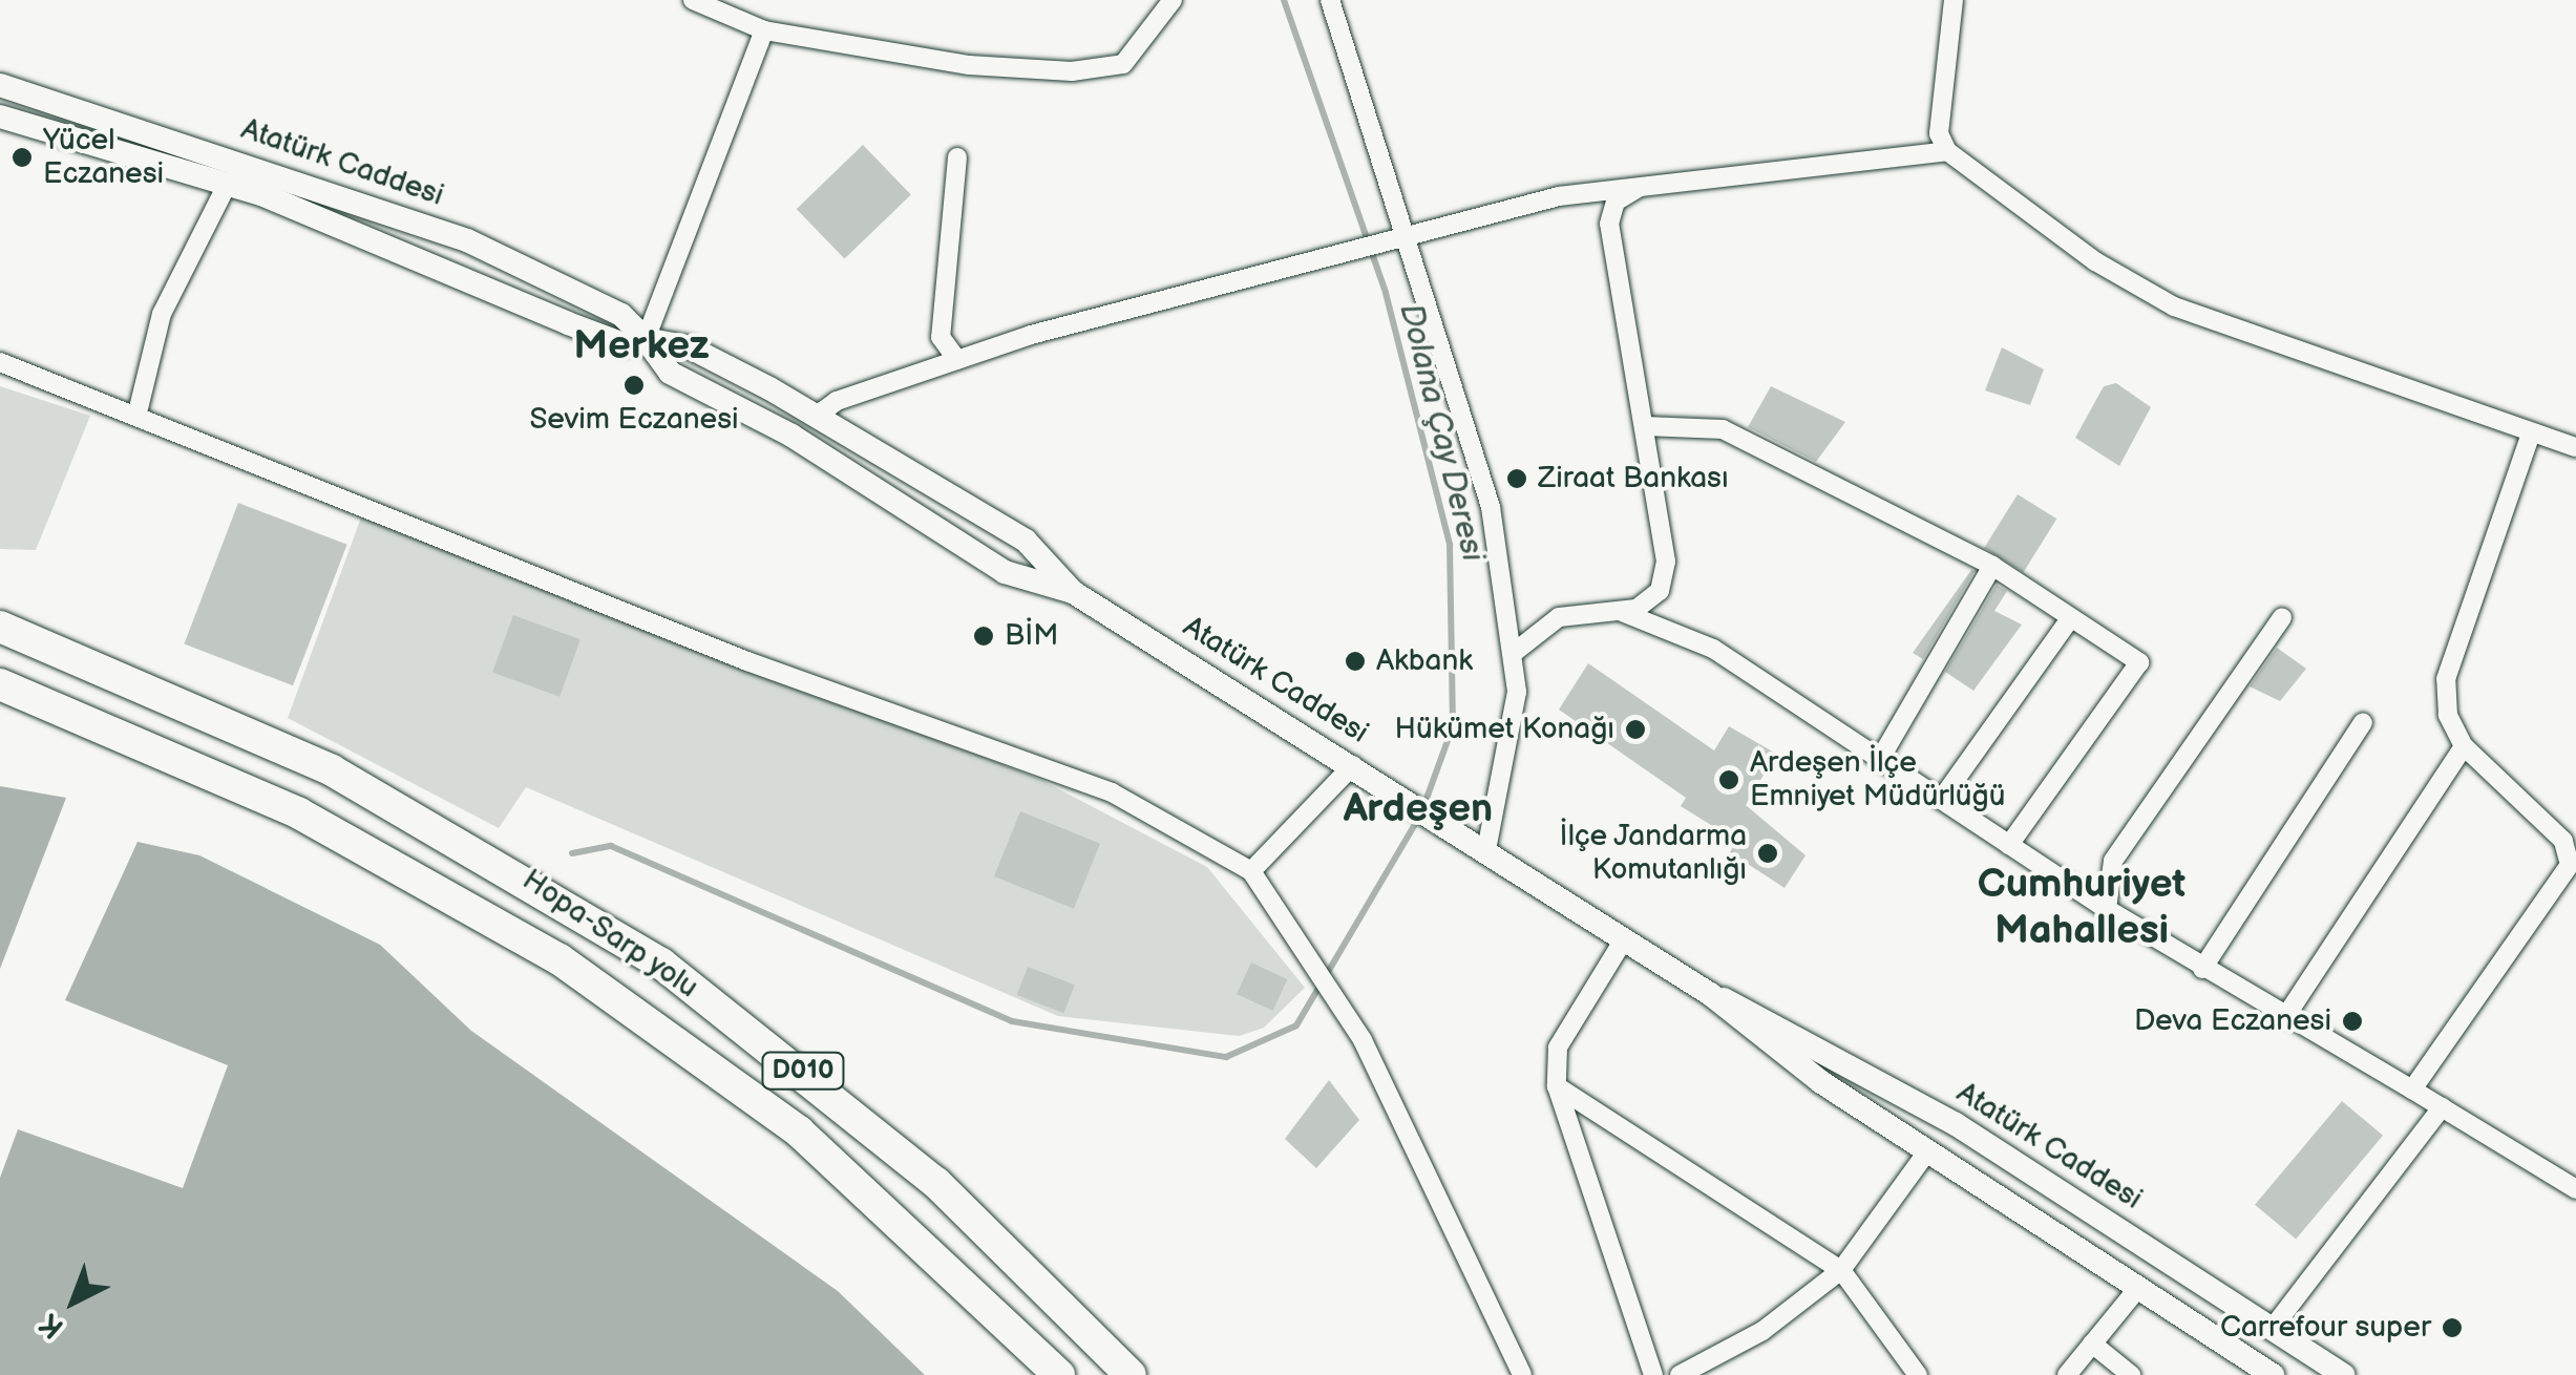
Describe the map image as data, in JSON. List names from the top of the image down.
{
  "streets": {
    "highway": ["Hopa-Sarp yolu", "D010"],
    "main road": ["Atatürk Caddesi"]
  },
  "districts": ["Merkez", "Ardeşen", "Cumhuriyet Mahallesi"],
  "water": ["Dolana Çay Deresi"],
  "places": [
    "Yücel Eczanesi",
    "Sevim Eczanesi",
    "Ziraat Bankası",
    "BİM",
    "Akbank",
    "Hükümet Konağı",
    "Ardeşen İlçe Emniyet Müdürlüğü",
    "İlçe Jandarma Komutanlığı",
    "Deva Eczanesi",
    "Carrefour super"
  ],
  "north": "bottom left"
}
